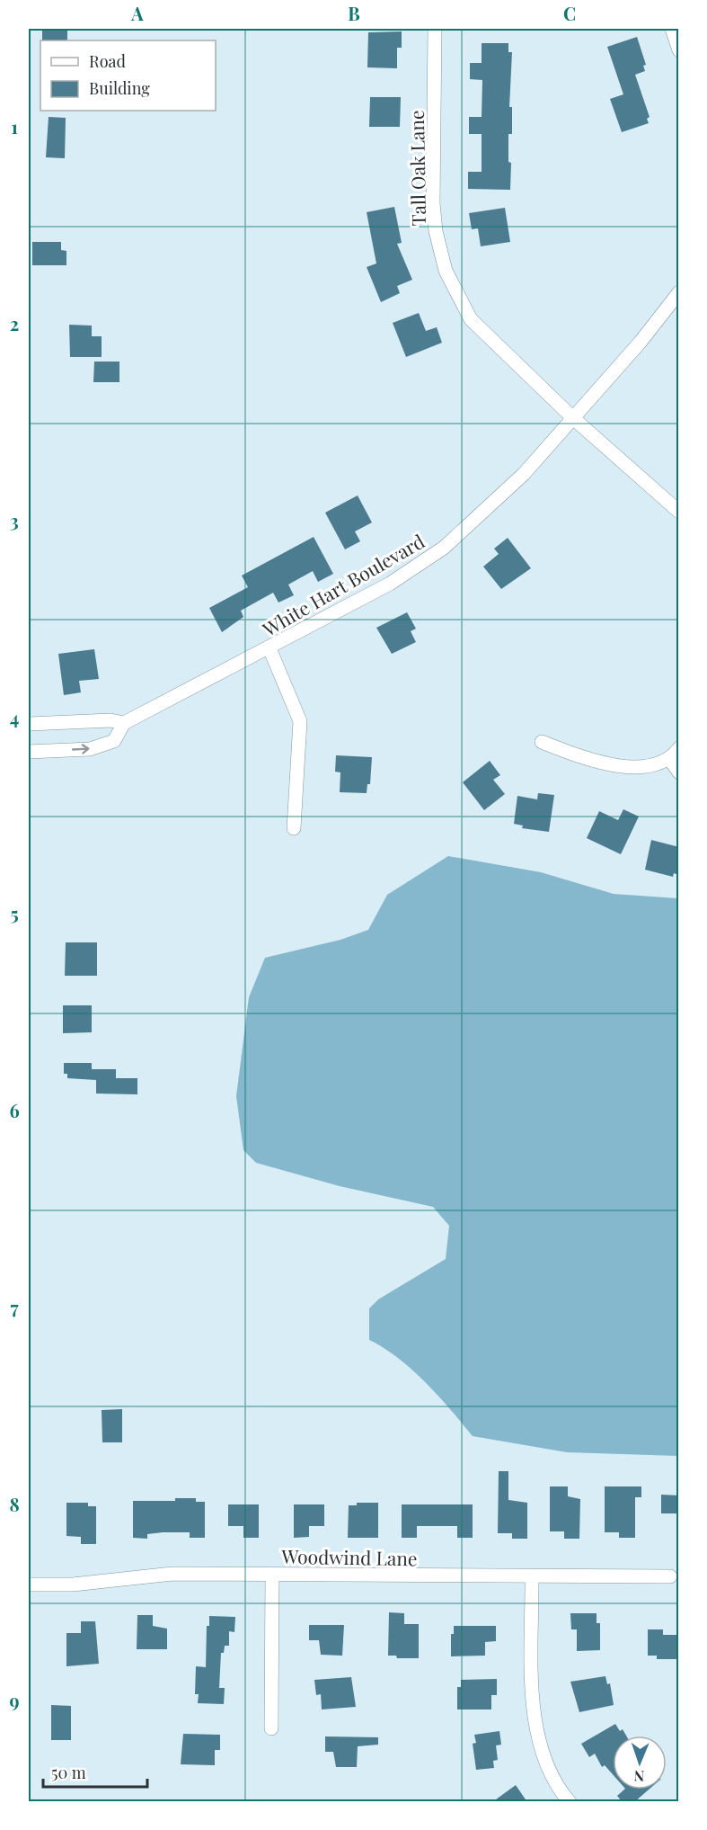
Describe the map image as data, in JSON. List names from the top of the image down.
{
  "streets": {
    "street": ["Tall Oak Lane", "White Hart Boulevard", "Woodwind Lane"]
  },
  "crossings": [
    ["Tall Oak Lane", "White Hart Boulevard"]
  ],
  "legend": ["Road", "Building"],
  "scale_bar": "50 m",
  "north": "bottom",
  "grid": {
    "columns": ["A", "B", "C"],
    "rows": [
      "1",
      "2",
      "3",
      "4",
      "5",
      "6",
      "7",
      "8",
      "9"
    ]
  }
}
